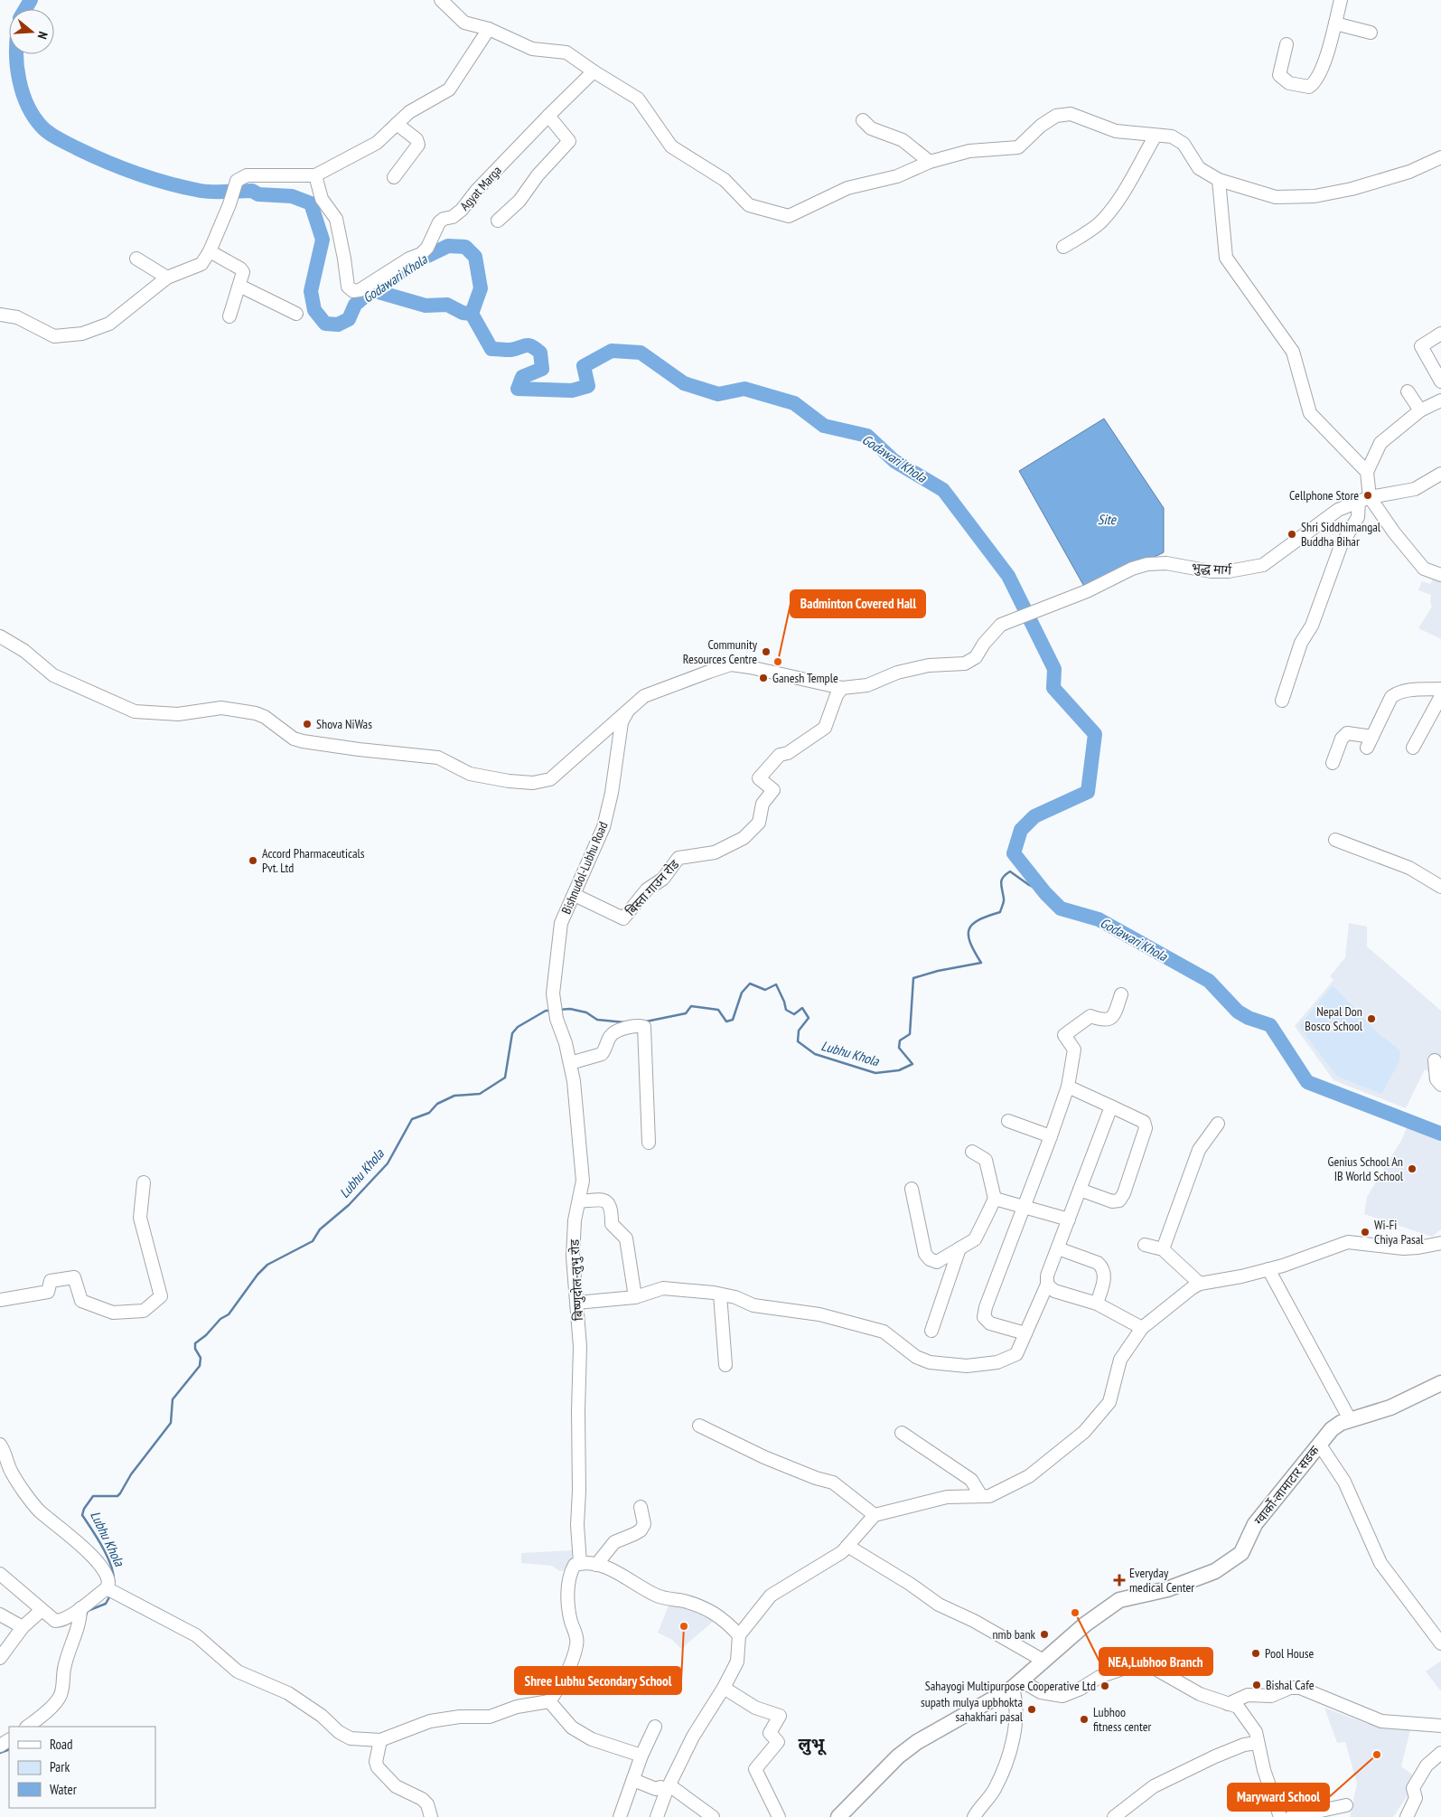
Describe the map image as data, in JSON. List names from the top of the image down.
{
  "streets": {
    "main road": ["ग्वार्को-लामाटार सडक"],
    "street": [
      "Agyat Marga",
      "भुद्ध मार्ग",
      "Bishnudol-Lubhu Road",
      "बिस्ता गाउन रोड",
      "बिष्णुदोल-लुभु रोड"
    ]
  },
  "crossings": [
    ["भुद्ध मार्ग", "बिस्ता गाउन रोड"],
    ["Bishnudol-Lubhu Road", "बिस्ता गाउन रोड"],
    ["Bishnudol-Lubhu Road", "बिष्णुदोल-लुभु रोड"]
  ],
  "districts": ["लुभू"],
  "water": ["Godawari Khola", "Site", "Lubhu Khola"],
  "places": {
    "other": [
      "Cellphone Store",
      "Shri Siddhimangal Buddha Bihar",
      "Community Resources Centre",
      "Badminton Covered Hall",
      "Ganesh Temple",
      "Shova NiWas",
      "Accord Pharmaceuticals Pvt. Ltd",
      "Nepal Don Bosco School",
      "Genius School An IB World School",
      "Wi-Fi Chiya Pasal",
      "NEA,Lubhoo Branch",
      "Shree Lubhu Secondary School",
      "nmb bank",
      "Pool House",
      "Bishal Cafe",
      "Sahayogi Multipurpose Cooperative Ltd",
      "supath mulya upbhokta sahakhari pasal",
      "Lubhoo fitness center",
      "Maryward School"
    ],
    "health": ["Everyday medical Center"]
  },
  "legend": ["Road", "Park", "Water"],
  "north": "right"
}
